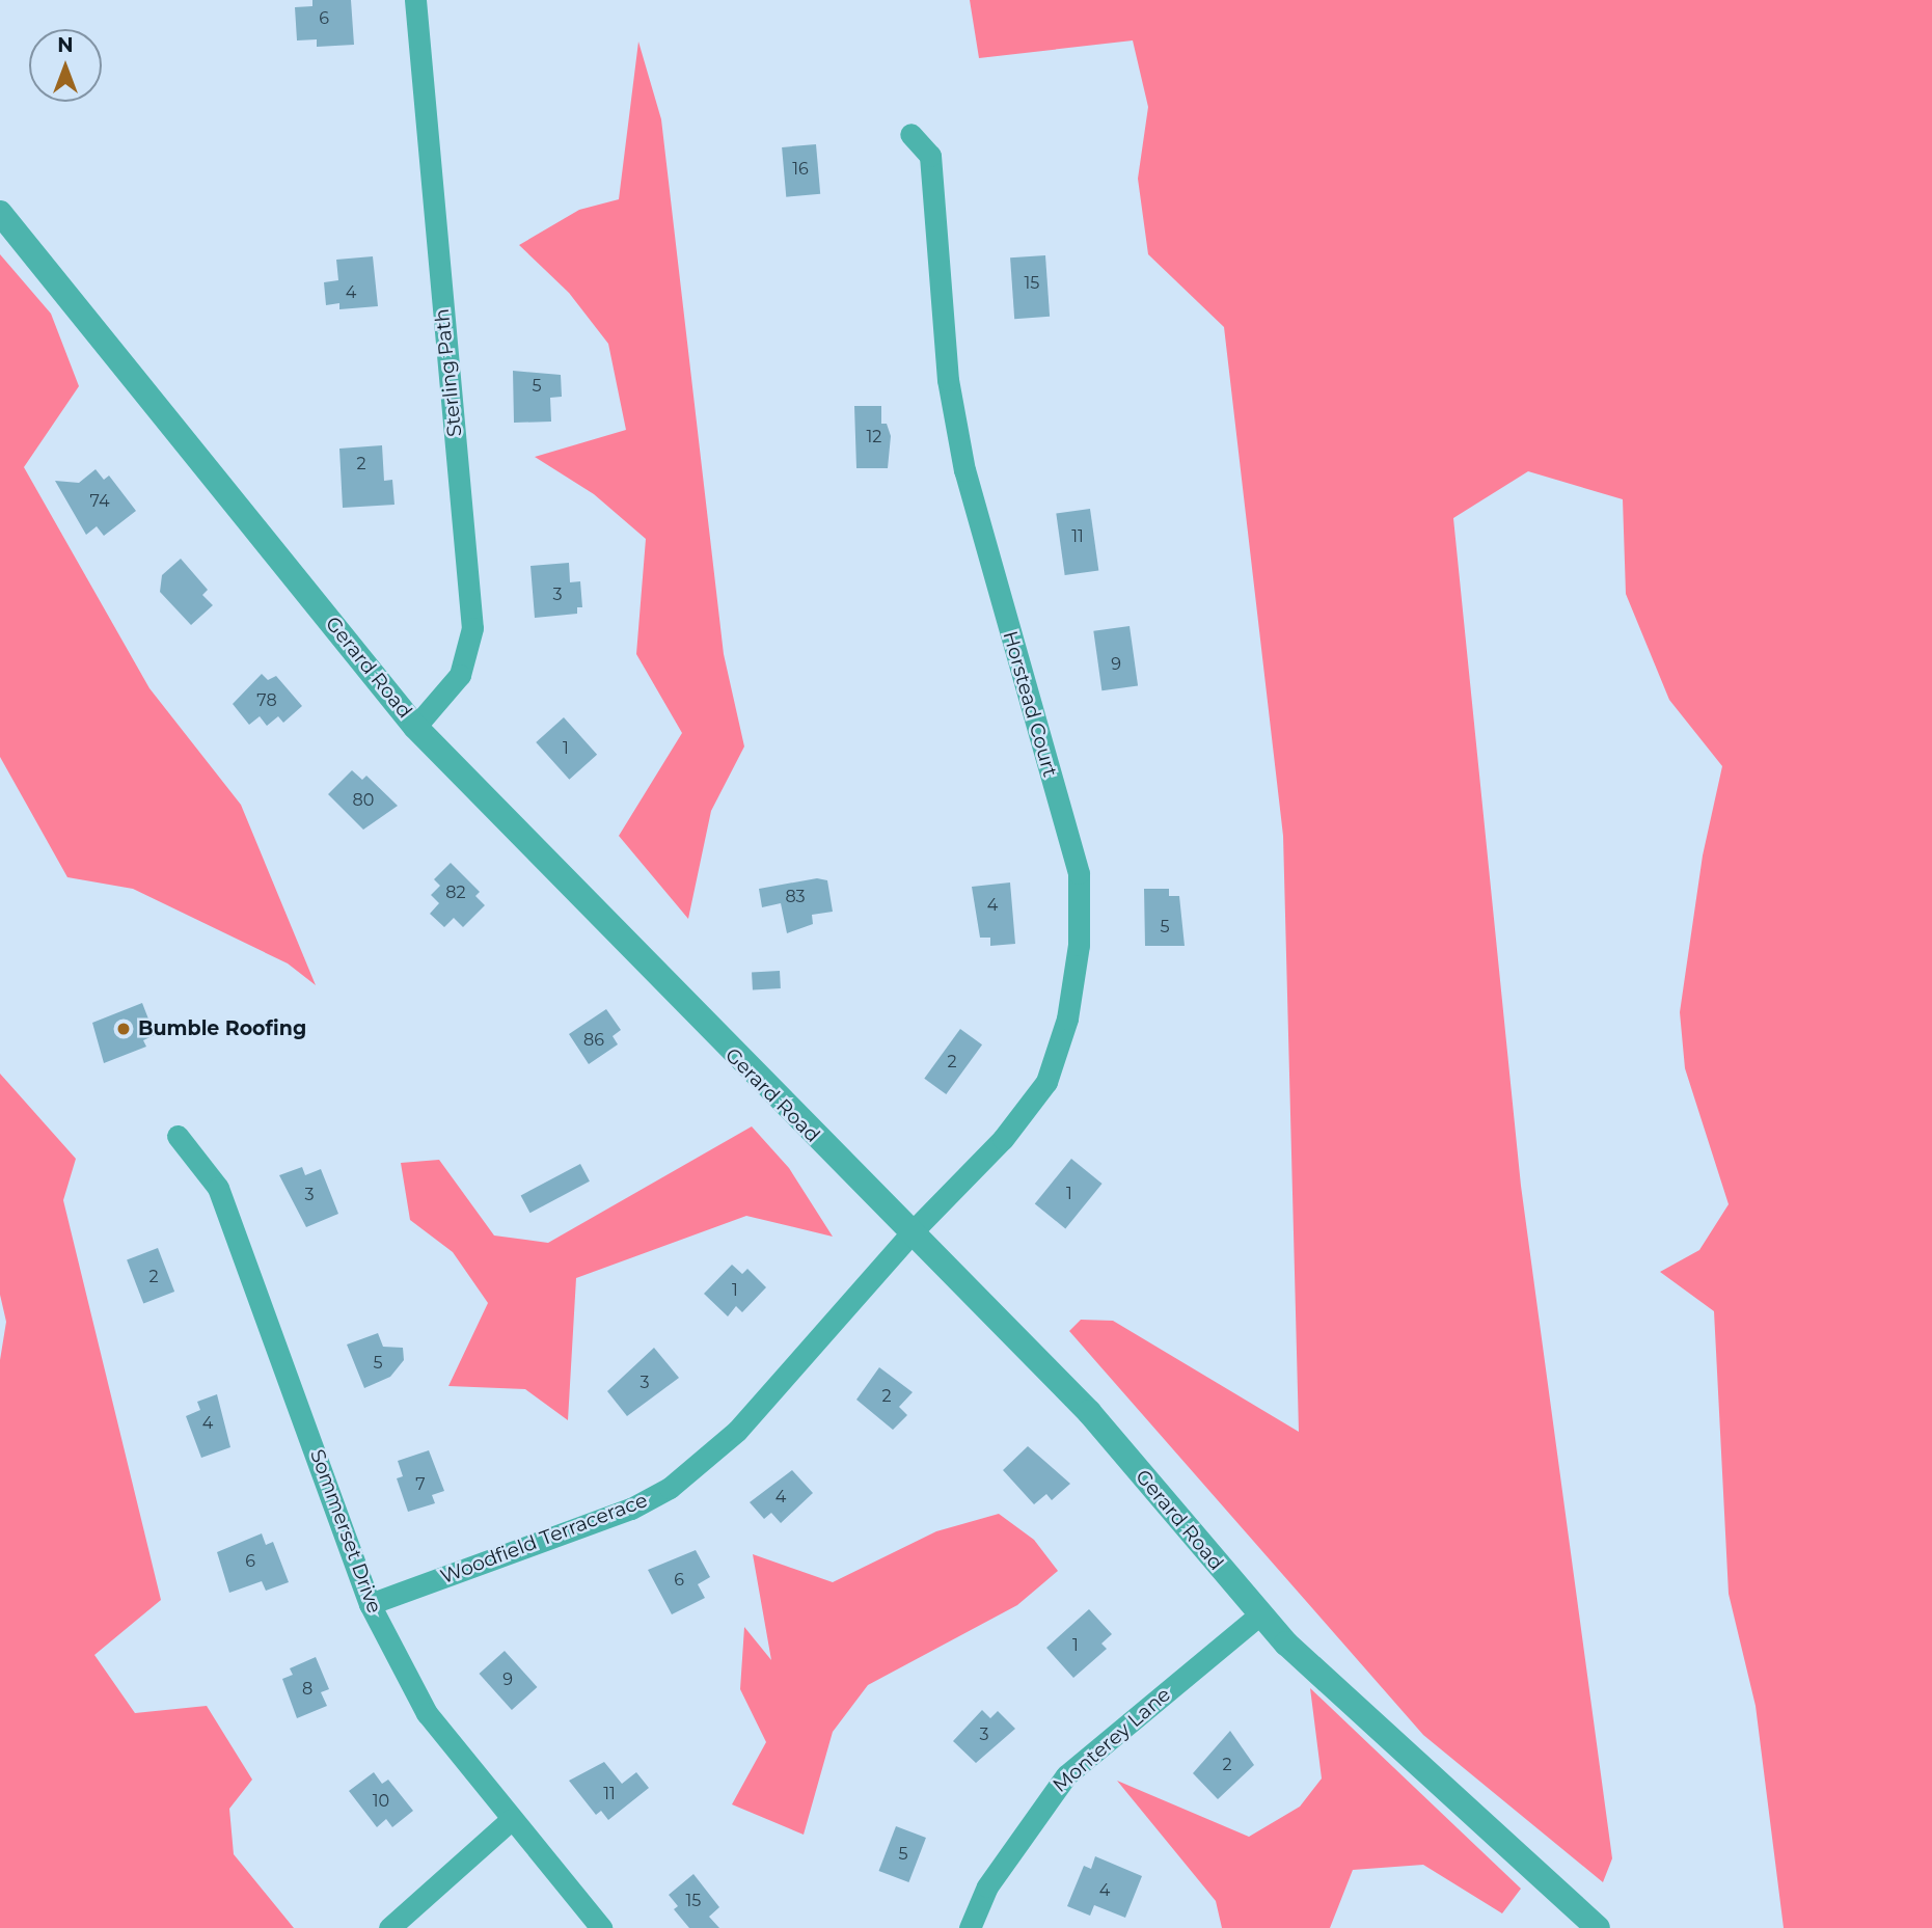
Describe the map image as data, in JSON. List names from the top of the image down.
{
  "streets": {
    "street": [
      "Sterling Path",
      "Gerard Road",
      "Horstead Court",
      "Sommerset Drive",
      "Woodfield Terracerace",
      "Monterey Lane"
    ]
  },
  "crossings": [
    ["Sterling Path", "Gerard Road"],
    ["Gerard Road", "Horstead Court"],
    ["Gerard Road", "Woodfield Terracerace"],
    ["Gerard Road", "Monterey Lane"],
    ["Horstead Court", "Woodfield Terracerace"],
    ["Sommerset Drive", "Woodfield Terracerace"]
  ],
  "places": ["Bumble Roofing"],
  "house_numbers": [
    "6",
    "16",
    "15",
    "4",
    "5",
    "12",
    "2",
    "74",
    "11",
    "3",
    "9",
    "78",
    "1",
    "80",
    "82",
    "83",
    "4",
    "5",
    "86",
    "2",
    "1",
    "3",
    "2",
    "1",
    "5",
    "3",
    "2",
    "4",
    "7",
    "4",
    "6",
    "6",
    "1",
    "9",
    "8",
    "3",
    "2",
    "11",
    "10",
    "5",
    "4",
    "15"
  ],
  "north": "top"
}
